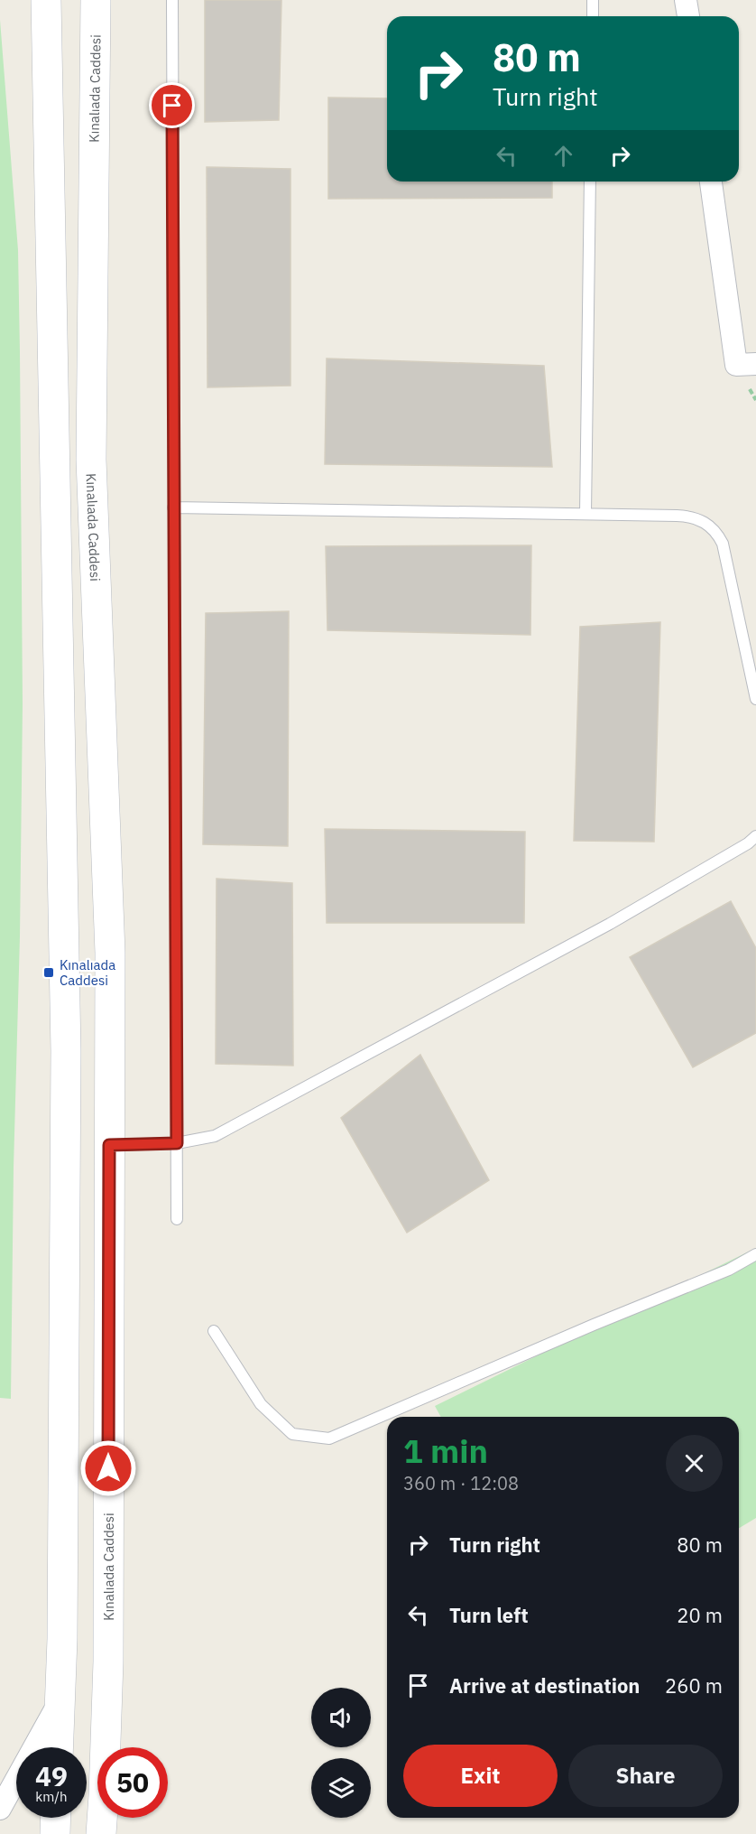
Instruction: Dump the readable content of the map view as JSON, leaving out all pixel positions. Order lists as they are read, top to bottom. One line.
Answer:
{"streets":{"main road":["Kınalıada Caddesi"]},"places":{"transit":["Kınalıada Caddesi"]},"page":{"turn":["80 m","Turn right"],"heading":["1 min","360 m · 12:08"],"list":[{"name":"Turn right","value":"80 m"},{"name":"Turn left","value":"20 m"},{"name":"Arrive at destination","value":"260 m"}],"buttons":["Exit","Share"],"speed":"49 km/h","limit":"50"}}
